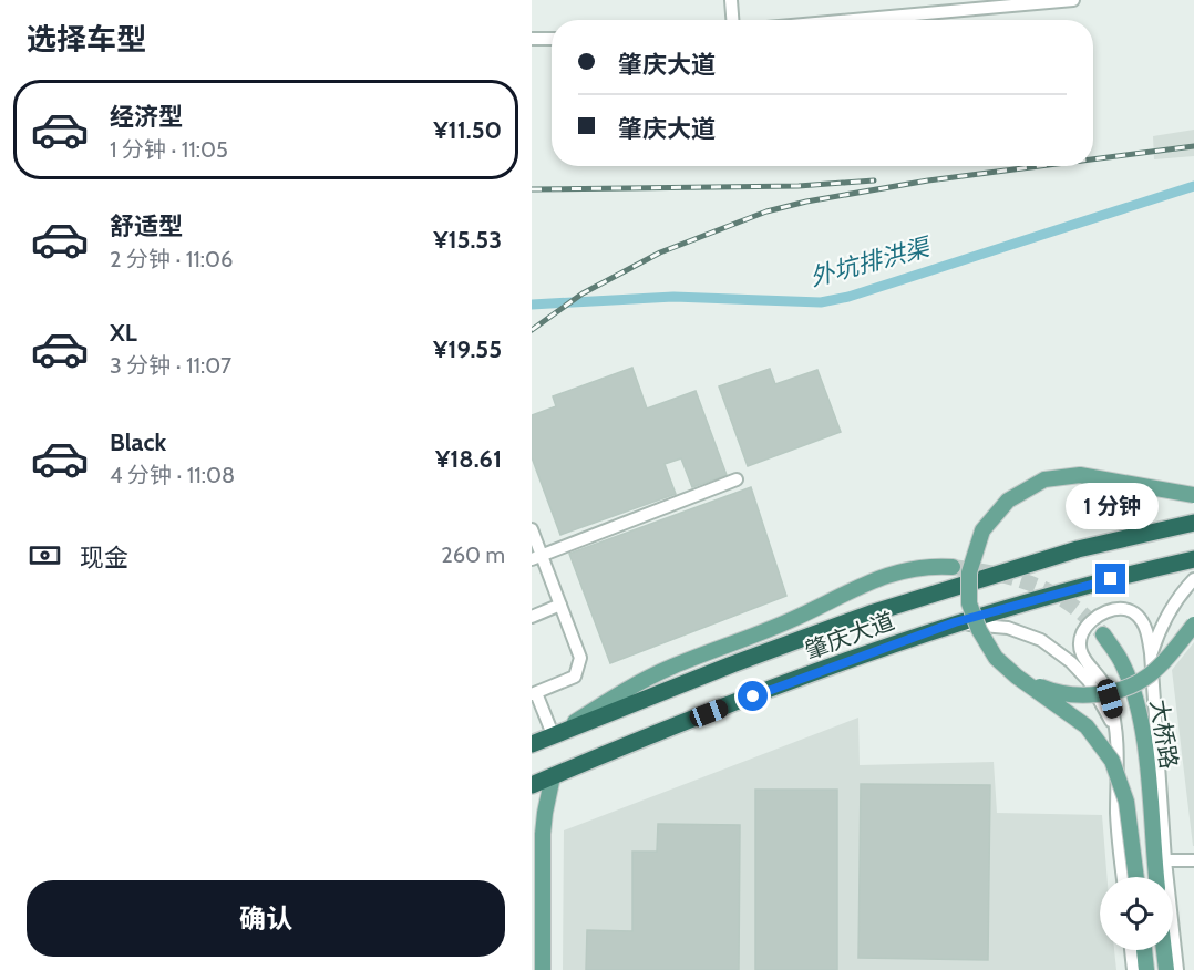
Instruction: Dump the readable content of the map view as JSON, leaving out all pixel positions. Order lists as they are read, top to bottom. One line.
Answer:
{"streets":{"highway":["肇庆大道"],"main road":["大桥路"]},"water":["外坑排洪渠"],"page":{"heading":"选择车型","banner":["肇庆大道","肇庆大道"],"list":[{"name":"经济型","note":"1 分钟 · 11:05","value":"¥11.50"},{"name":"舒适型","note":"2 分钟 · 11:06","value":"¥15.53"},{"name":"XL","note":"3 分钟 · 11:07","value":"¥19.55"},{"name":"Black","note":"4 分钟 · 11:08","value":"¥18.61"}],"bubble":"1 分钟","pay":["现金","260 m"],"buttons":"确认"}}
